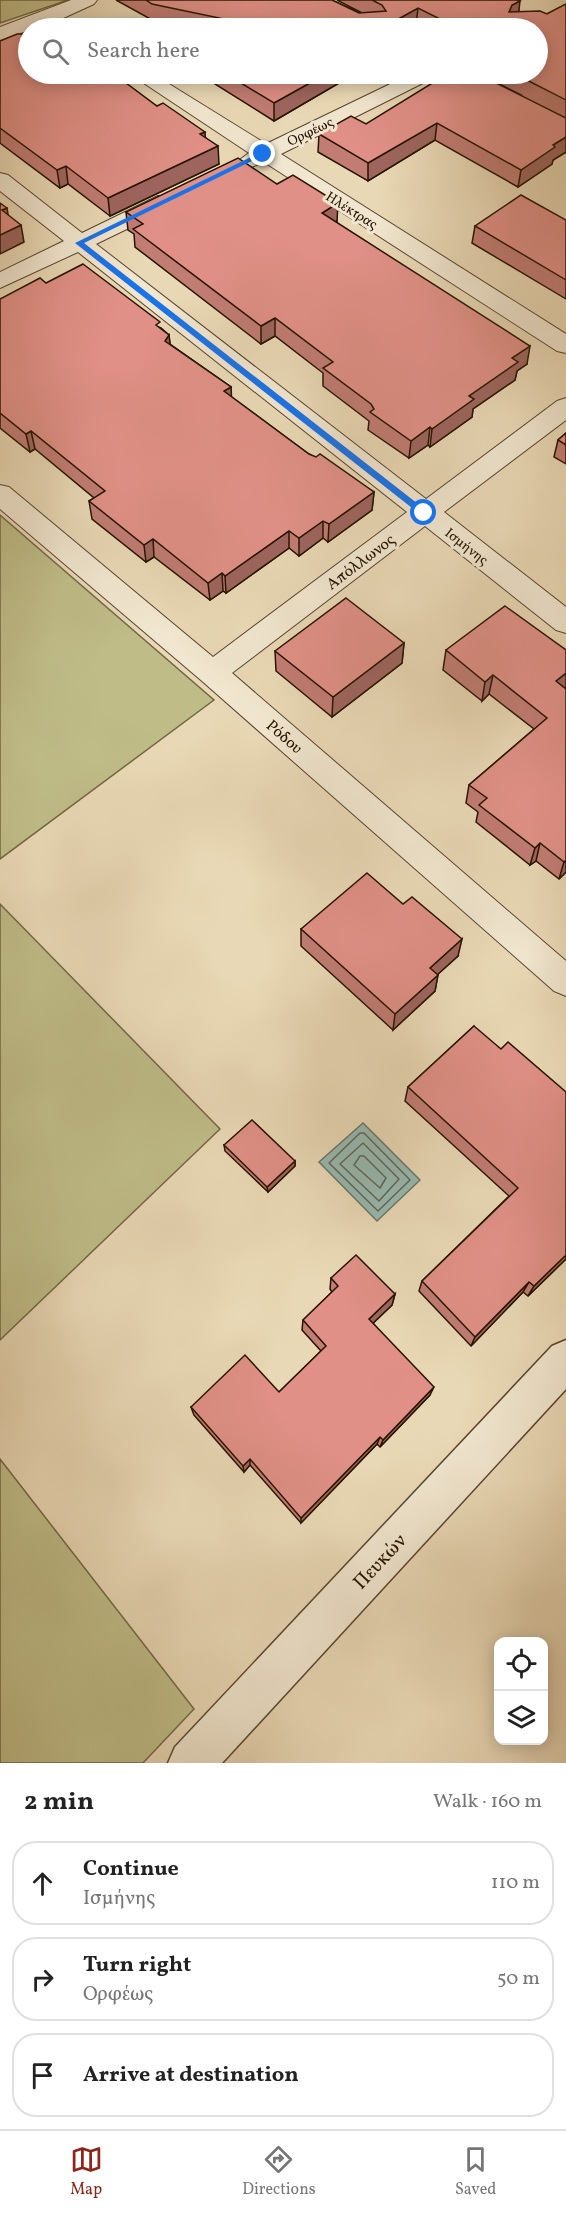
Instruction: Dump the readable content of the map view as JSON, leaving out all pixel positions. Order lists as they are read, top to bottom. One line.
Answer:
{"streets":{"street":["Ορφέως","Ηλέκτρας","Ισμήνης","Απόλλωνος","Ρόδου","Πευκών"]},"crossings":[["Ορφέως","Ηλέκτρας"],["Ισμήνης","Απόλλωνος"],["Απόλλωνος","Ρόδου"]],"page":{"search":"Search here","heading":["2 min","Walk · 160 m"],"list":[["Continue","Ισμήνης","110 m"],["Turn right","Ορφέως","50 m"],"Arrive at destination"],"nav":["Map","Directions","Saved"]}}
